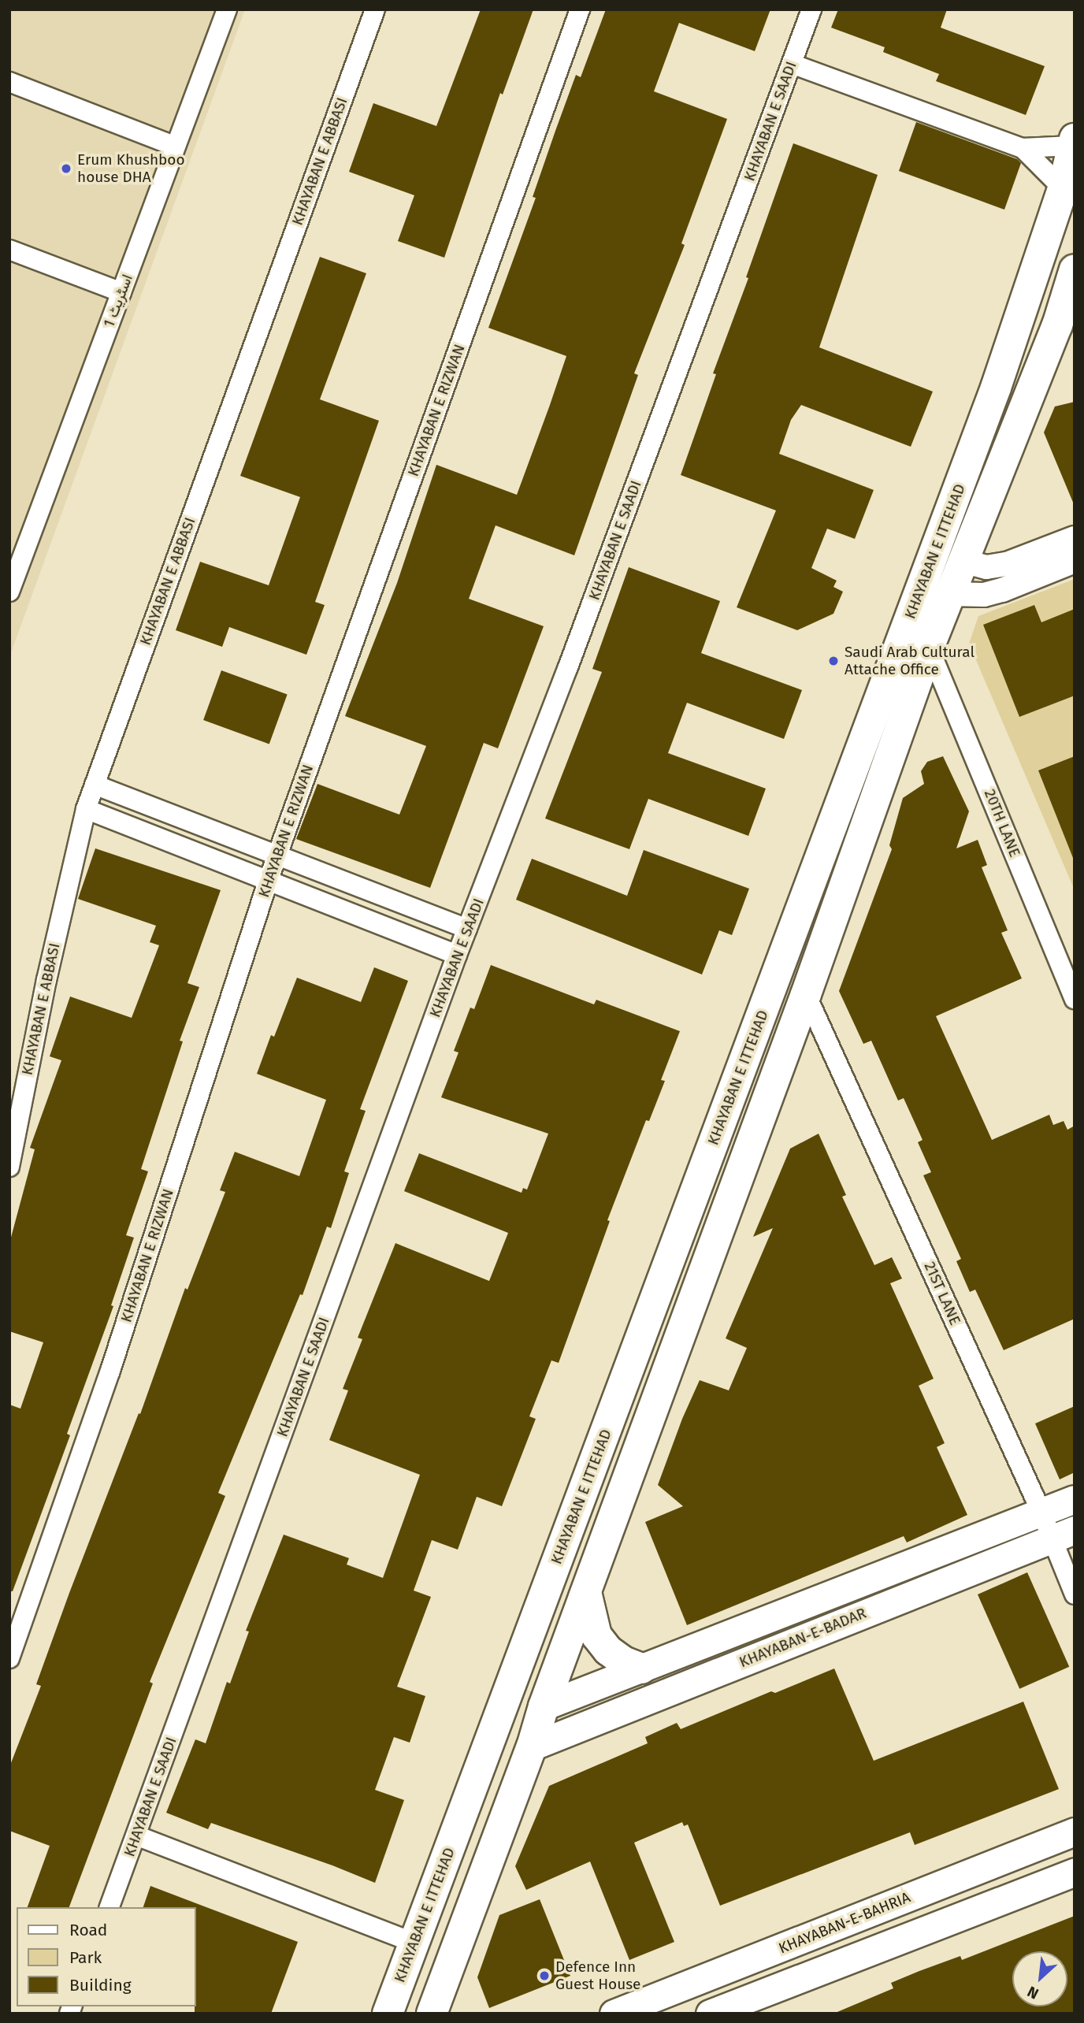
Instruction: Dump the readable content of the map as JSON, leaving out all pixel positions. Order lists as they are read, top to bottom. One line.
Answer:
{"streets":{"main road":["KHAYABAN E ITTEHAD","KHAYABAN-E-BADAR","KHAYABAN-E-BAHRIA"],"street":["KHAYABAN E SAADI","KHAYABAN E ABBASI","اسٹریٹ 1","KHAYABAN E RIZWAN","20TH LANE","21ST LANE"]},"crossings":[["KHAYABAN E ITTEHAD","20TH LANE"],["KHAYABAN E ITTEHAD","21ST LANE"],["KHAYABAN E ITTEHAD","KHAYABAN-E-BADAR"],["21ST LANE","KHAYABAN-E-BADAR"]],"places":["Erum Khushboo house DHA","Saudi Arab Cultural Attache Office","Defence Inn Guest House"],"legend":["Road","Park","Building"],"north":"bottom left"}
